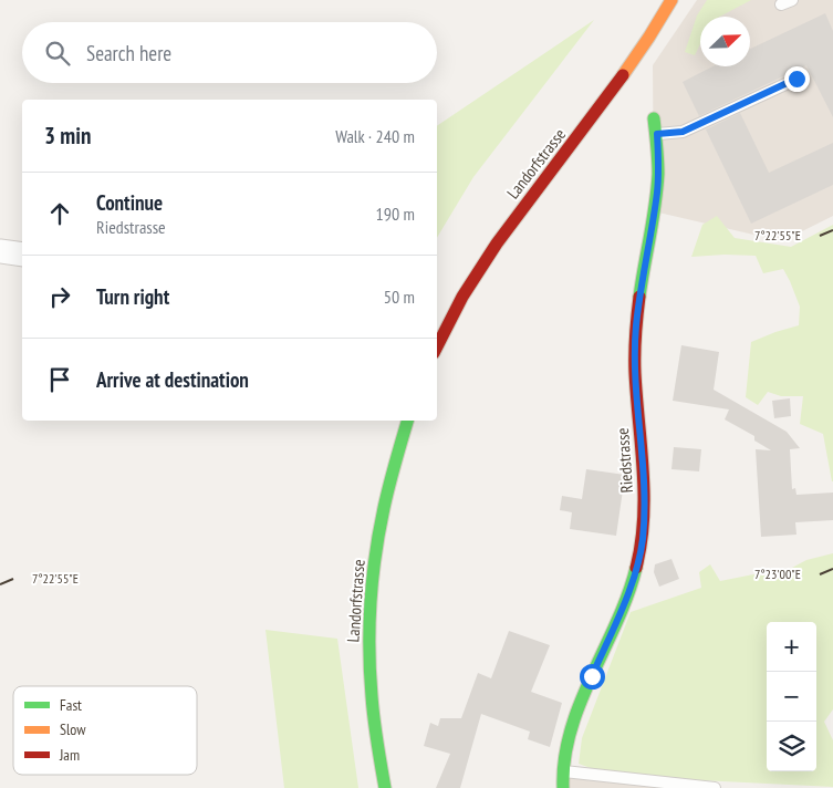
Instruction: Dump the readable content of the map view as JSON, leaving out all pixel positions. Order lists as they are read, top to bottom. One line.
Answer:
{"streets":{"street":["Landorfstrasse","Riedstrasse"]},"legend":["Fast","Slow","Jam"],"north":"top right","page":{"search":"Search here","heading":["3 min","Walk · 240 m"],"list":[["Continue","Riedstrasse","190 m"],["Turn right","50 m"],"Arrive at destination"],"map_buttons":["+","−"]},"coordinates":["7°22'55\"E","7°23'00\"E"]}
